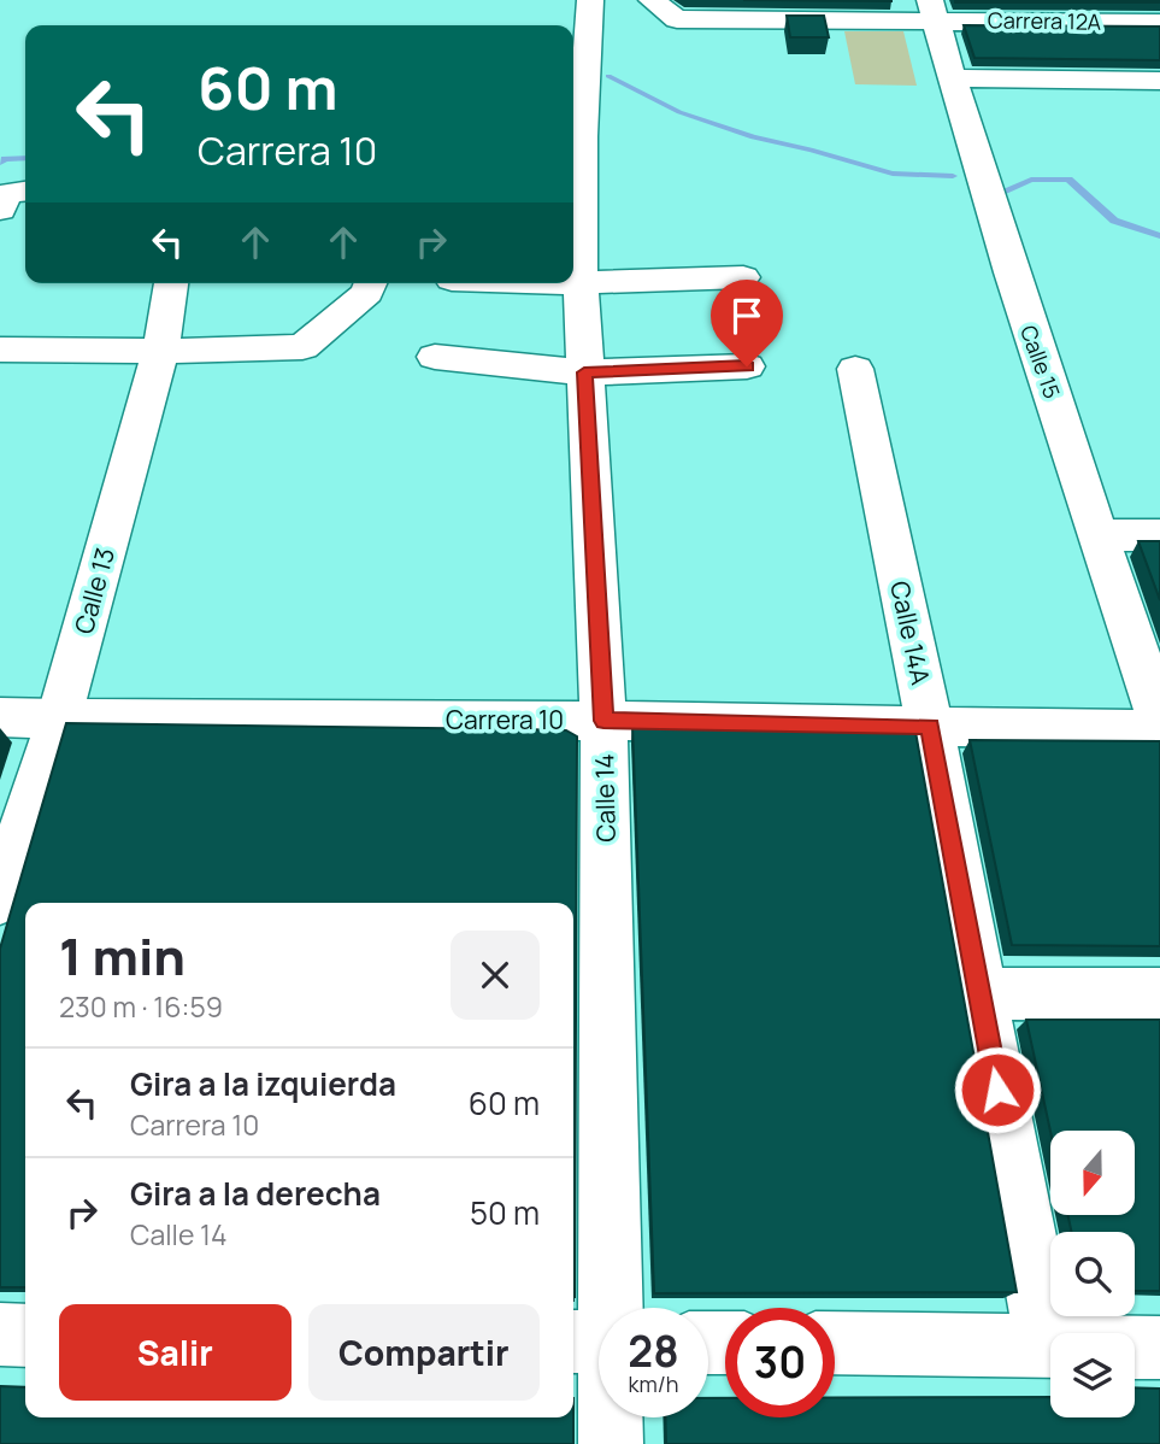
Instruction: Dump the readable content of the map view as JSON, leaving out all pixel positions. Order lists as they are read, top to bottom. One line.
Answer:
{"streets":{"street":["Carrera 12A","Calle 15","Calle 13","Calle 14A","Carrera 10","Calle 14"]},"crossings":[["Carrera 12A","Calle 15"],["Calle 13","Carrera 10"],["Calle 14A","Carrera 10"],["Carrera 10","Calle 14"]],"north":"bottom","page":{"turn":["60 m","Carrera 10"],"heading":["1 min","230 m · 16:59"],"list":[{"name":"Gira a la izquierda","note":"Carrera 10","value":"60 m"},{"name":"Gira a la derecha","note":"Calle 14","value":"50 m"}],"buttons":["Salir","Compartir"],"speed":"28 km/h","limit":"30"}}
